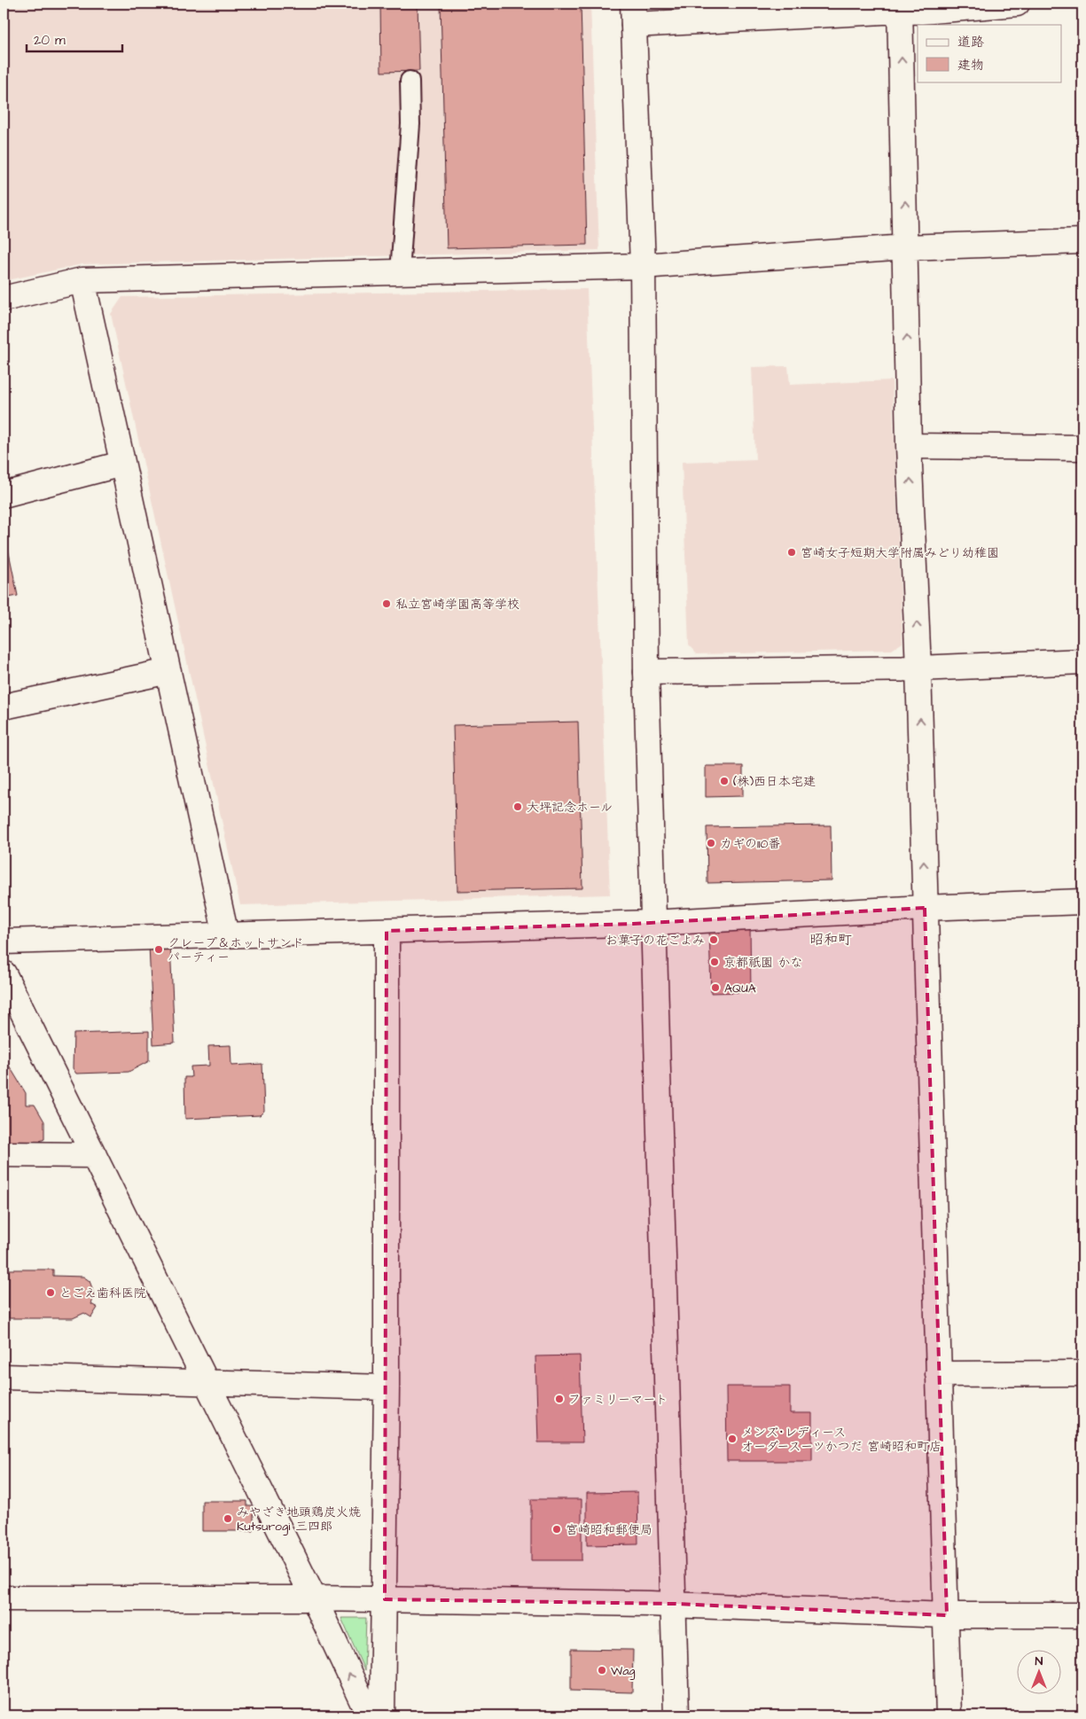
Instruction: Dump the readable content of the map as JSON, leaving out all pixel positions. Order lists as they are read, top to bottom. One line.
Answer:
{"districts":["昭和町"],"places":["宮崎女子短期大学附属みどり幼稚園","私立宮崎学園高等学校","(株)西日本宅建","大坪記念ホール","カギの110番","お菓子の花ごよみ","クレープ＆ホットサンド パーティー","京都祇園 かな","AQUA","とごえ歯科医院","ファミリーマート","メンズ･レディース オーダースーツかつだ 宮崎昭和町店","みやざき地頭鶏炭火焼 Kutsurogi 三四郎","宮崎昭和郵便局","Wag"],"legend":["道路","建物"],"scale_bar":"20 m","north":"top"}
